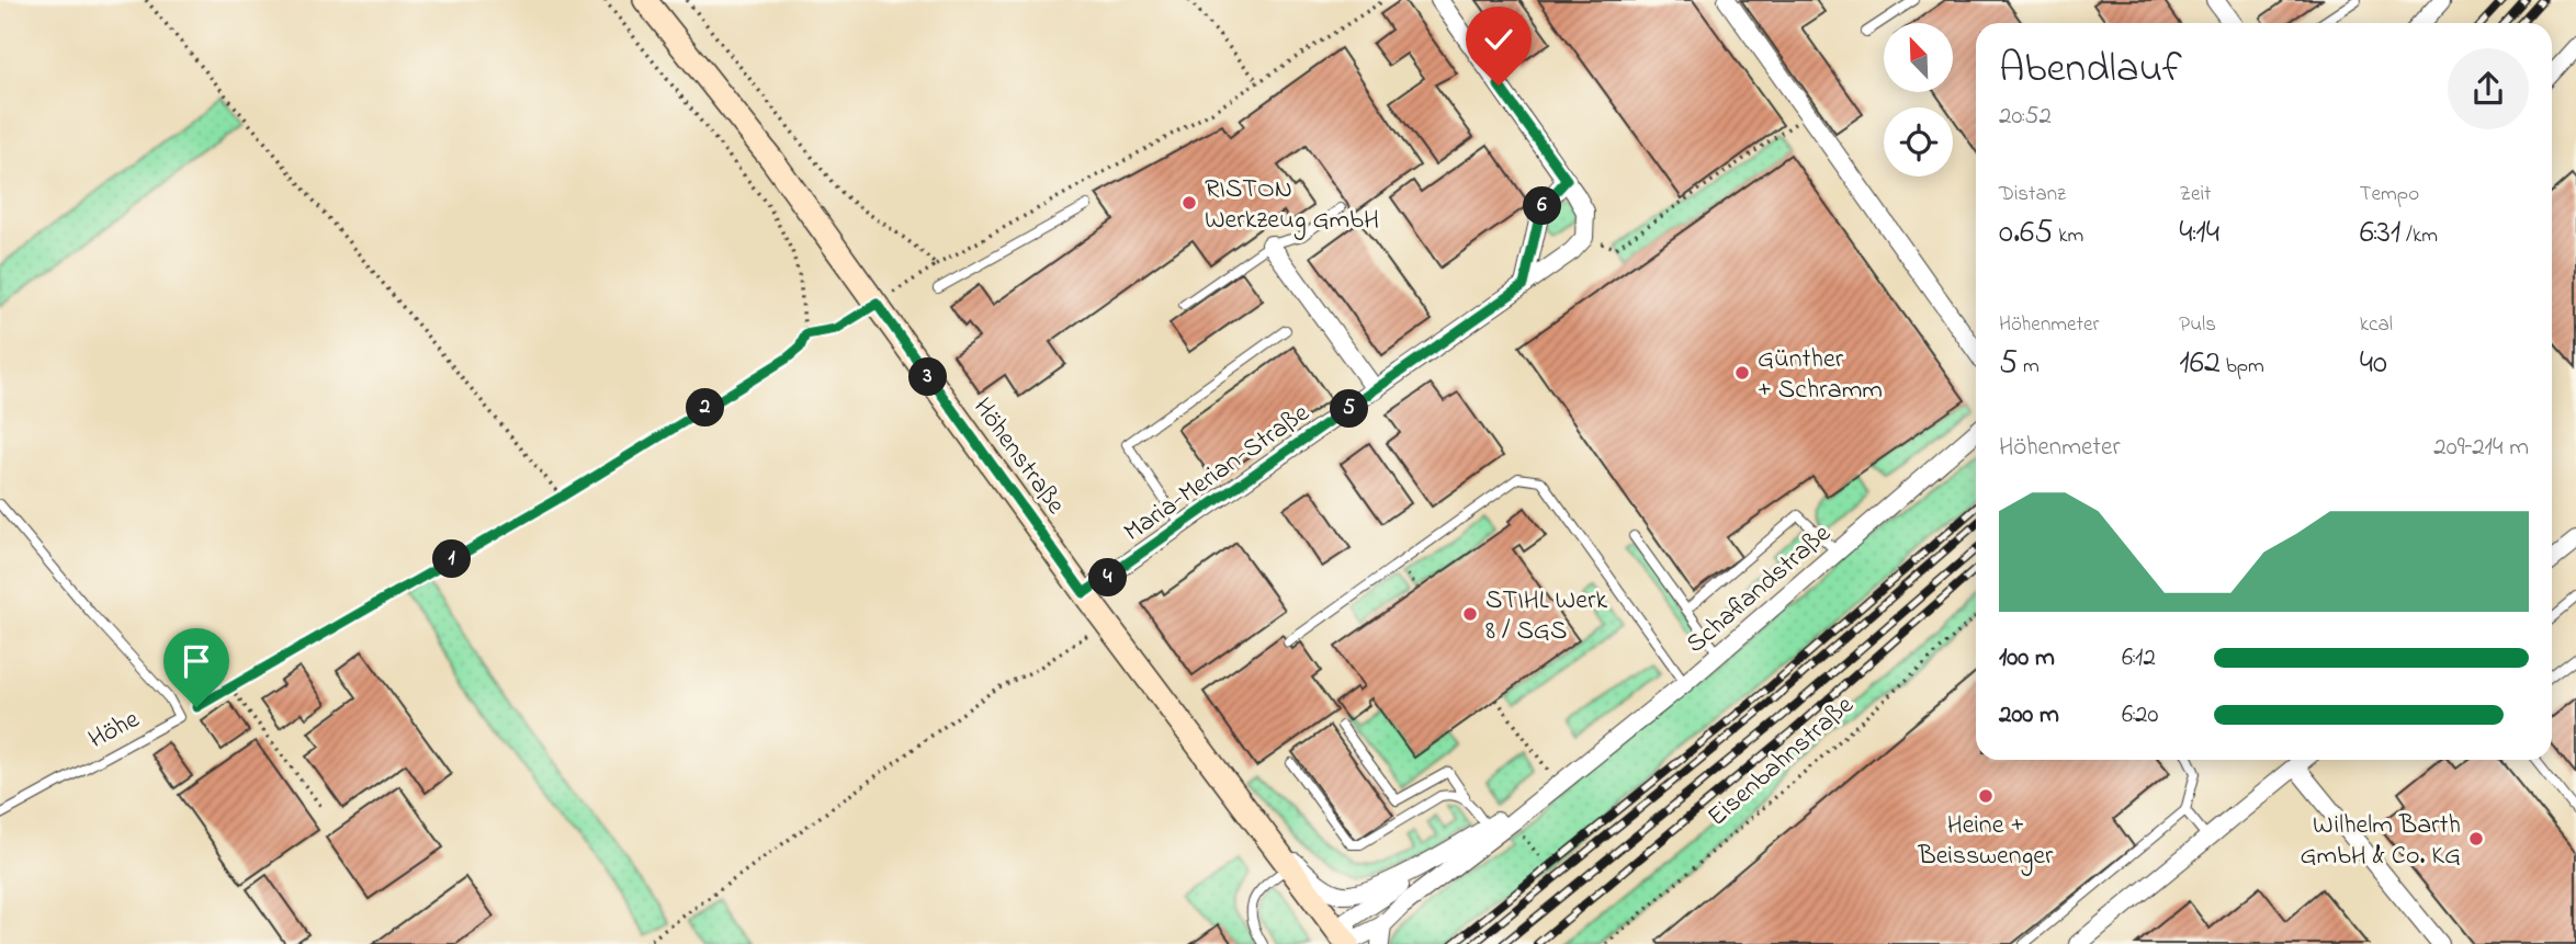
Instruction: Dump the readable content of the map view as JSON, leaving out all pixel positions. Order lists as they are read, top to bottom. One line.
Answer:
{"streets":{"main road":["Höhenstraße"],"street":["Maria-Merian-Straße","Schaflandstraße"],"lane":["Höhe"],"path":["Eisenbahnstraße"]},"crossings":[["Höhenstraße","Maria-Merian-Straße"],["Höhenstraße","Schaflandstraße"]],"places":["RISTON Werkzeug GmbH","Günther + Schramm","STIHL Werk 8 / SGS","Heine + Beisswenger","Wilhelm Barth GmbH & Co. KG"],"north":"top left","page":{"heading":["Abendlauf","20:52"],"stats":[["Distanz","0.65 km"],["Zeit","4:14"],["Tempo","6:31 /km"],["Höhenmeter","5 m"],["Puls","162 bpm"],["kcal","40"]],"pins":["6","3","2","5","1","4"],"chart":["Höhenmeter","209–214 m"],"list":[{"name":"100 m","note":"6:12"},{"name":"200 m","note":"6:20"}]}}
